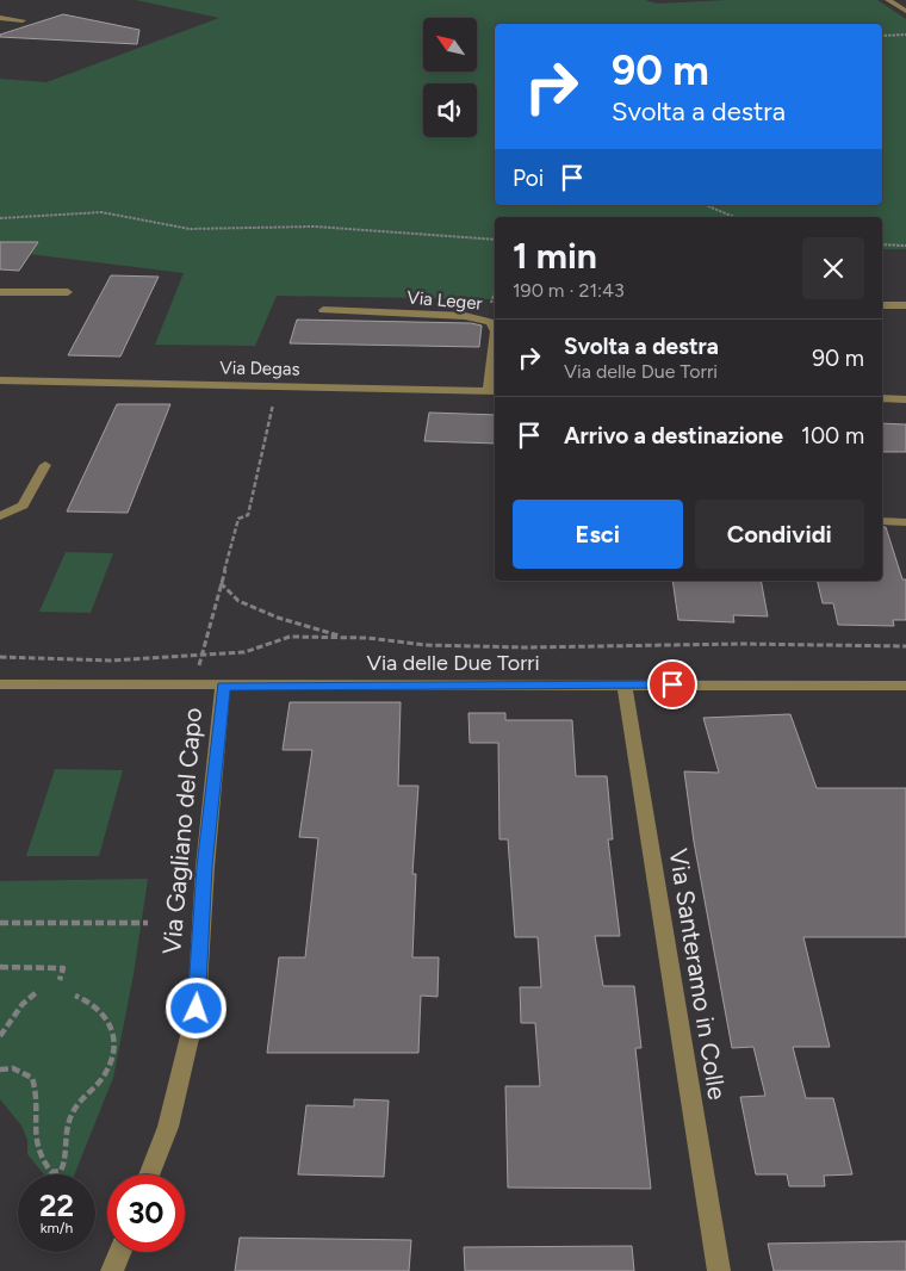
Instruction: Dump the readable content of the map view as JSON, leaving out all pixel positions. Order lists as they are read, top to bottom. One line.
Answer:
{"streets":{"street":["Via Leger","Via Degas","Via delle Due Torri","Via Gagliano del Capo","Via Santeramo in Colle"]},"crossings":[["Via Leger","Via Degas"],["Via delle Due Torri","Via Gagliano del Capo"],["Via delle Due Torri","Via Santeramo in Colle"]],"north":"top left","page":{"turn":["90 m","Svolta a destra"],"then":"Poi","heading":["1 min","190 m · 21:43"],"list":[{"name":"Svolta a destra","note":"Via delle Due Torri","value":"90 m"},{"name":"Arrivo a destinazione","value":"100 m"}],"buttons":["Esci","Condividi"],"speed":"22 km/h","limit":"30"}}
